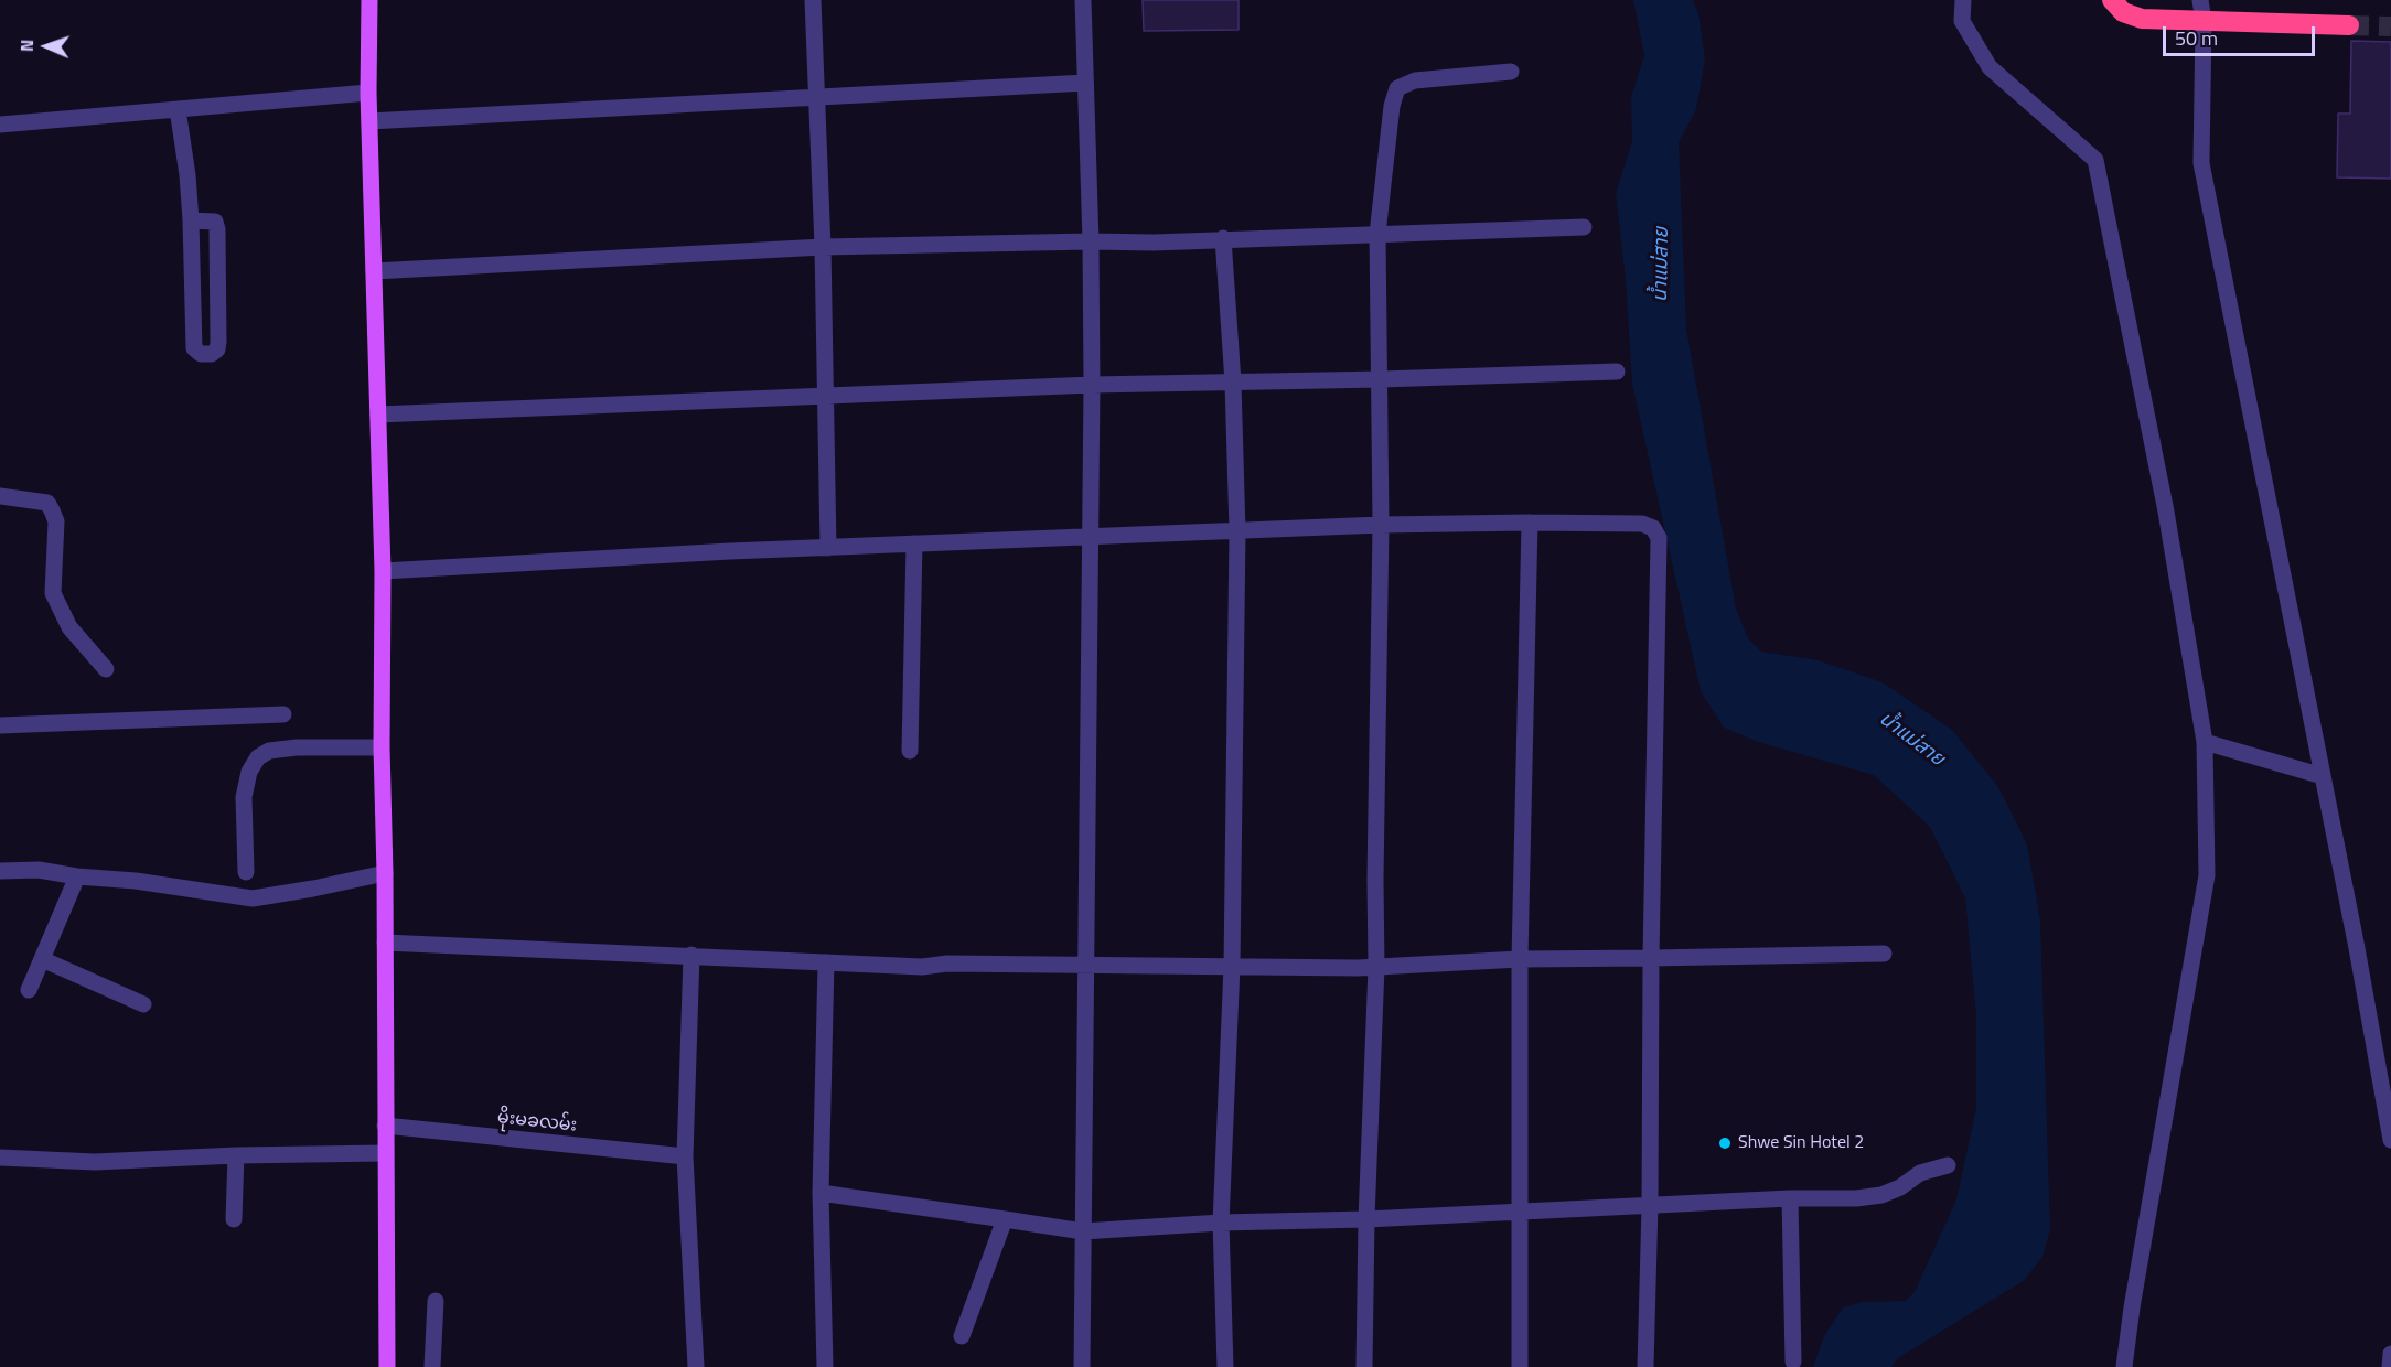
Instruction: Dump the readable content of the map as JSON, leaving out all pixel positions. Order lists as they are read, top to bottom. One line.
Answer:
{"streets":{"street":["မိုးမခလမ်း"]},"water":["น้ำแม่สาย"],"places":["Shwe Sin Hotel 2"],"scale_bar":"50 m","north":"left"}
